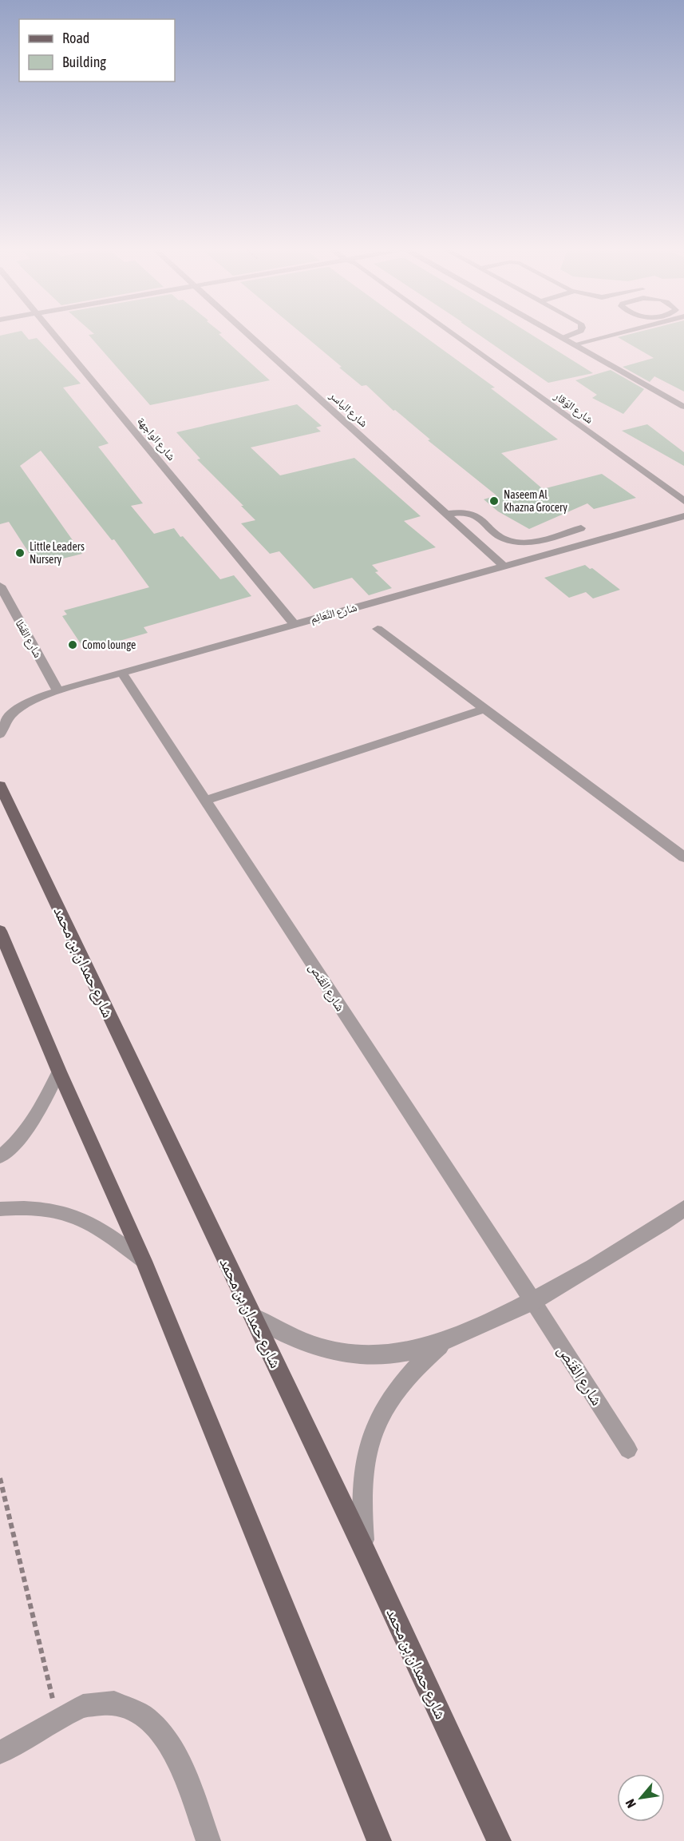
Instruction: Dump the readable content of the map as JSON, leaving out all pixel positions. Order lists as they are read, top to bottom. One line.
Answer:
{"streets":{"main road":["شارع حمدان بن محمد"],"street":["شارع الوَقار","شارع الياسر","شارع الواجهة","شارع النَّعَائِم","شارع القَطَا","شارع القَنَص"]},"crossings":[["شارع الياسر","شارع النَّعَائِم"],["شارع الواجهة","شارع النَّعَائِم"],["شارع النَّعَائِم","شارع القَطَا"],["شارع النَّعَائِم","شارع القَنَص"]],"places":["Naseem Al Khazna Grocery","Little Leaders Nursery","Como lounge"],"legend":["Road","Building"],"north":"bottom left"}
